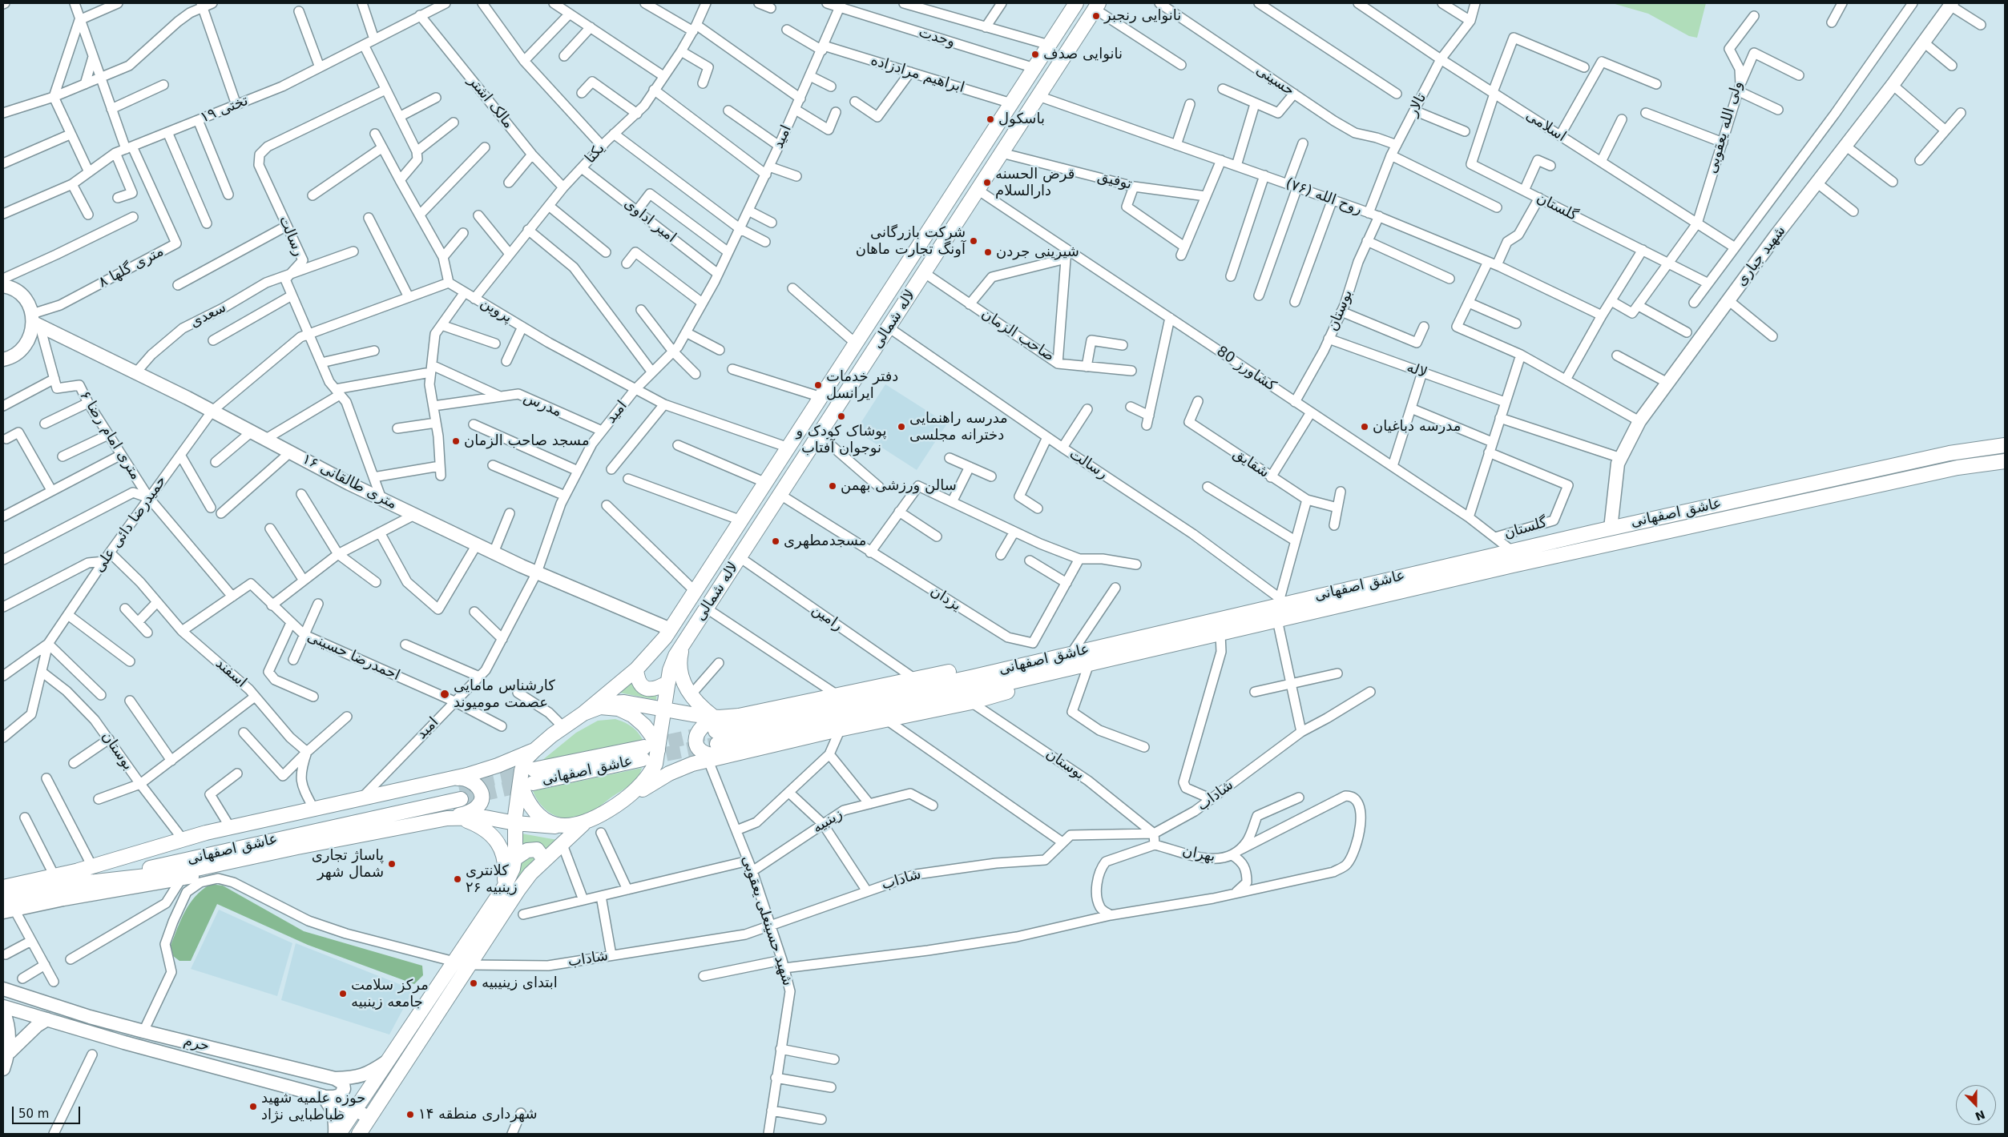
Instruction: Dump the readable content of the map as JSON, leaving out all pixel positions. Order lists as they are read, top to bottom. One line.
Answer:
{"streets":{"main road":["لاله شمالی","عاشق اصفهانی"],"street":["وحدت","ابراهیم مرادزاده","حسینی","مالک اشتر","تالار","تختی ۱۹","اسلامی","ولی الله یعقوبی","امید","یکتا","توفیق","روح الله (۷۶)","گلستان","امیر اداوی","رسالت","شهید جباری","۸ متری گلها","پروین","بوستان","سعدی","صاحب الزمان","کشاورز 80","لاله","مدرس","۶ متری امام رضا","شقایق","۱۶ متری طالقانی","حمیدرضا دائی علی","یزدان","رامین","احمدرضا حسینی","اسفند","شاداب","زینبیه","بهران","شهید حسینعلی یعقوبی","حرم"]},"crossings":[["وحدت","امید"],["وحدت","لاله شمالی"],["ابراهیم مرادزاده","امید"],["ابراهیم مرادزاده","لاله شمالی"],["حسینی","تالار"],["مالک اشتر","تختی ۱۹"],["مالک اشتر","یکتا"],["تالار","اسلامی"],["تالار","روح الله (۷۶)"],["تختی ۱۹","۸ متری گلها"],["اسلامی","ولی الله یعقوبی"],["اسلامی","گلستان"],["اسلامی","شهید جباری"],["ولی الله یعقوبی","گلستان"],["امید","امیر اداوی"],["امید","پروین"],["امید","مدرس"],["امید","۱۶ متری طالقانی"],["امید","احمدرضا حسینی"],["یکتا","امیر اداوی"],["یکتا","پروین"],["توفیق","لاله شمالی"],["روح الله (۷۶)","بوستان"],["روح الله (۷۶)","لاله شمالی"],["گلستان","شهید جباری"],["گلستان","کشاورز 80"],["رسالت","سعدی"],["رسالت","لاله شمالی"],["رسالت","۱۶ متری طالقانی"],["رسالت","عاشق اصفهانی"],["رسالت","حمیدرضا دائی علی"],["شهید جباری","عاشق اصفهانی"],["۸ متری گلها","۱۶ متری طالقانی"],["پروین","لاله شمالی"],["بوستان","کشاورز 80"],["بوستان","لاله"],["بوستان","حمیدرضا دائی علی"],["بوستان","شاداب"],["سعدی","۱۶ متری طالقانی"],["لاله شمالی","صاحب الزمان"],["لاله شمالی","کشاورز 80"],["لاله شمالی","۱۶ متری طالقانی"],["لاله شمالی","عاشق اصفهانی"],["لاله شمالی","یزدان"],["لاله شمالی","رامین"],["صاحب الزمان","کشاورز 80"],["کشاورز 80","عاشق اصفهانی"],["۶ متری امام رضا","حمیدرضا دائی علی"],["۶ متری امام رضا","احمدرضا حسینی"],["۱۶ متری طالقانی","حمیدرضا دائی علی"],["حمیدرضا دائی علی","اسفند"],["احمدرضا حسینی","اسفند"],["شاداب","شهید حسینعلی یعقوبی"],["زینبیه","شهید حسینعلی یعقوبی"]],"places":["نانوایی رنجبر","نانوایی صدف","باسکول","قرض الحسنه دارالسلام","شرکت بازرگانی آونگ تجارت ماهان","شیرینی جردن","دفتر خدمات ایرانسل","پوشاک کودک و نوجوان آفتاب","مدرسه راهنمایی دخترانه مجلسی","مدرسه دباغیان","مسجد صاحب الزمان","سالن ورزشی بهمن","مسجدمطهری","کارشناس مامایی عصمت مومیوند","پاساژ تجاری شمال شهر","کلانتری ۲۶ زینبیه","ابتدای زینیبیه","مرکز سلامت جامعه زینبیه","حوزه علمیه شهید طباطبایی نژاد","شهرداری منطقه ۱۴"],"scale_bar":"50 m","north":"bottom"}
